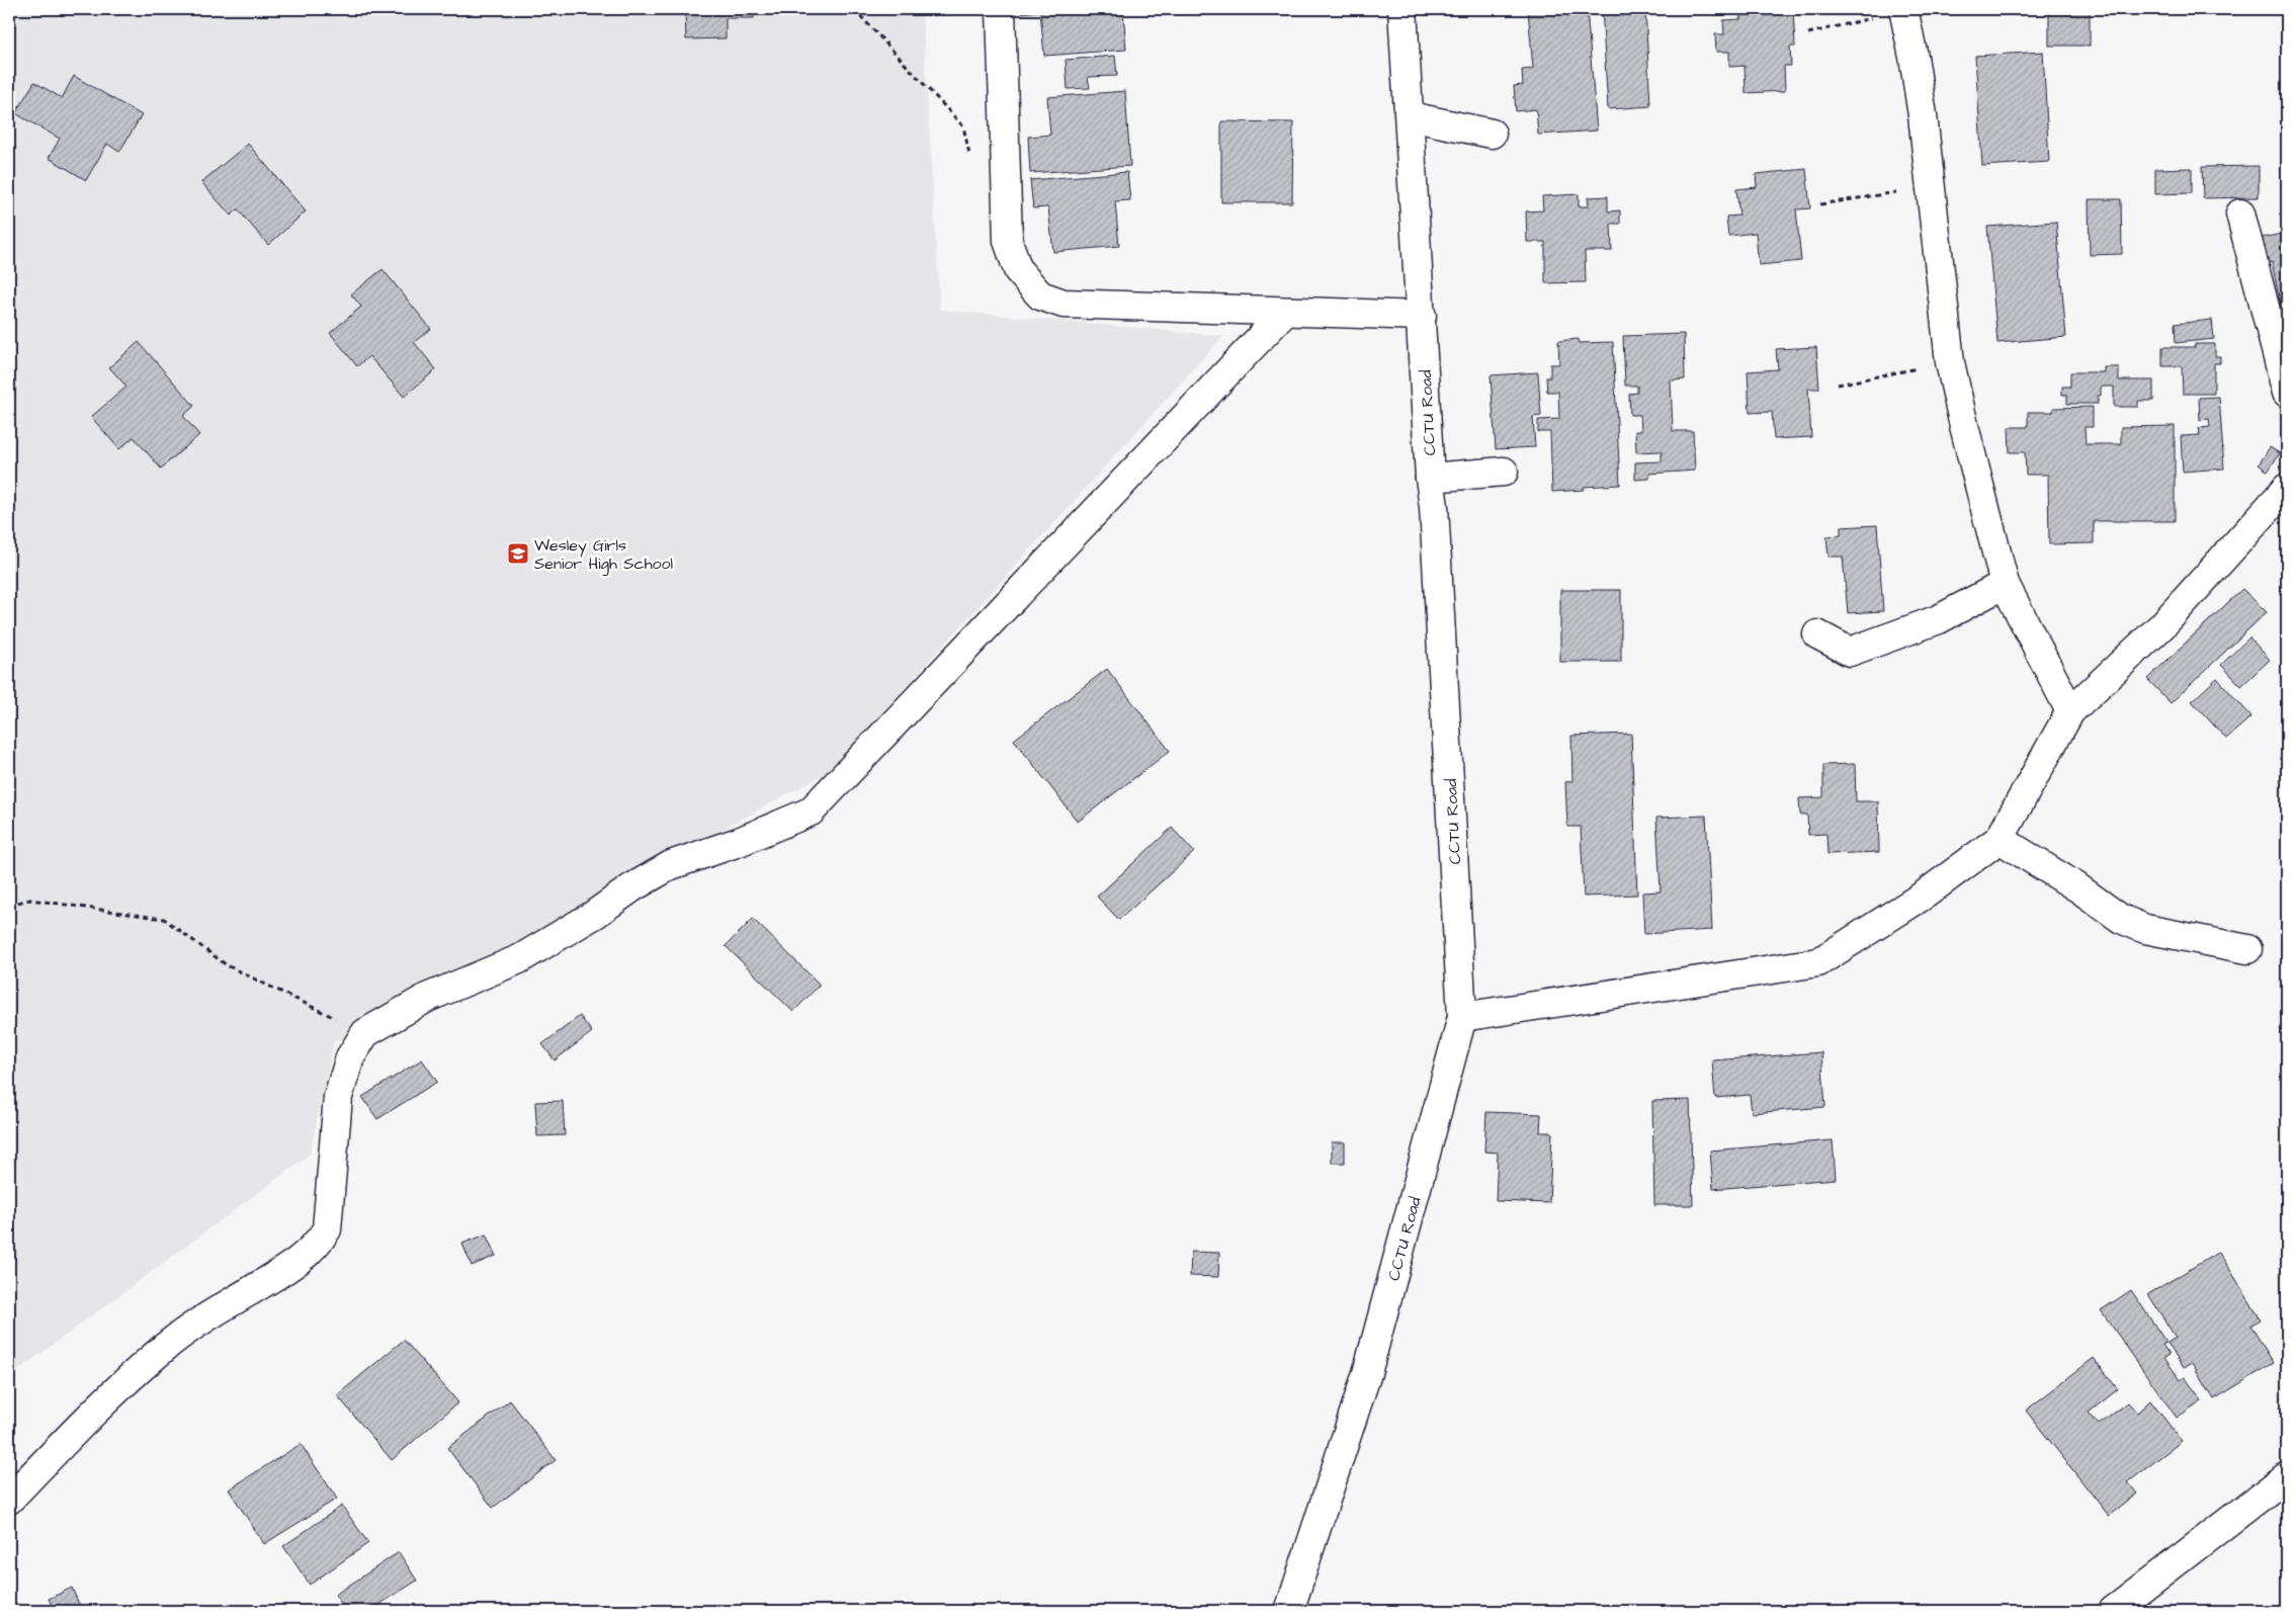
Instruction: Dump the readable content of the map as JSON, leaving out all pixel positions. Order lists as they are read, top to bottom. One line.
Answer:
{"streets":{"street":["CCTU Road"]},"places":{"school or university":["Wesley Girls Senior High School"]}}
